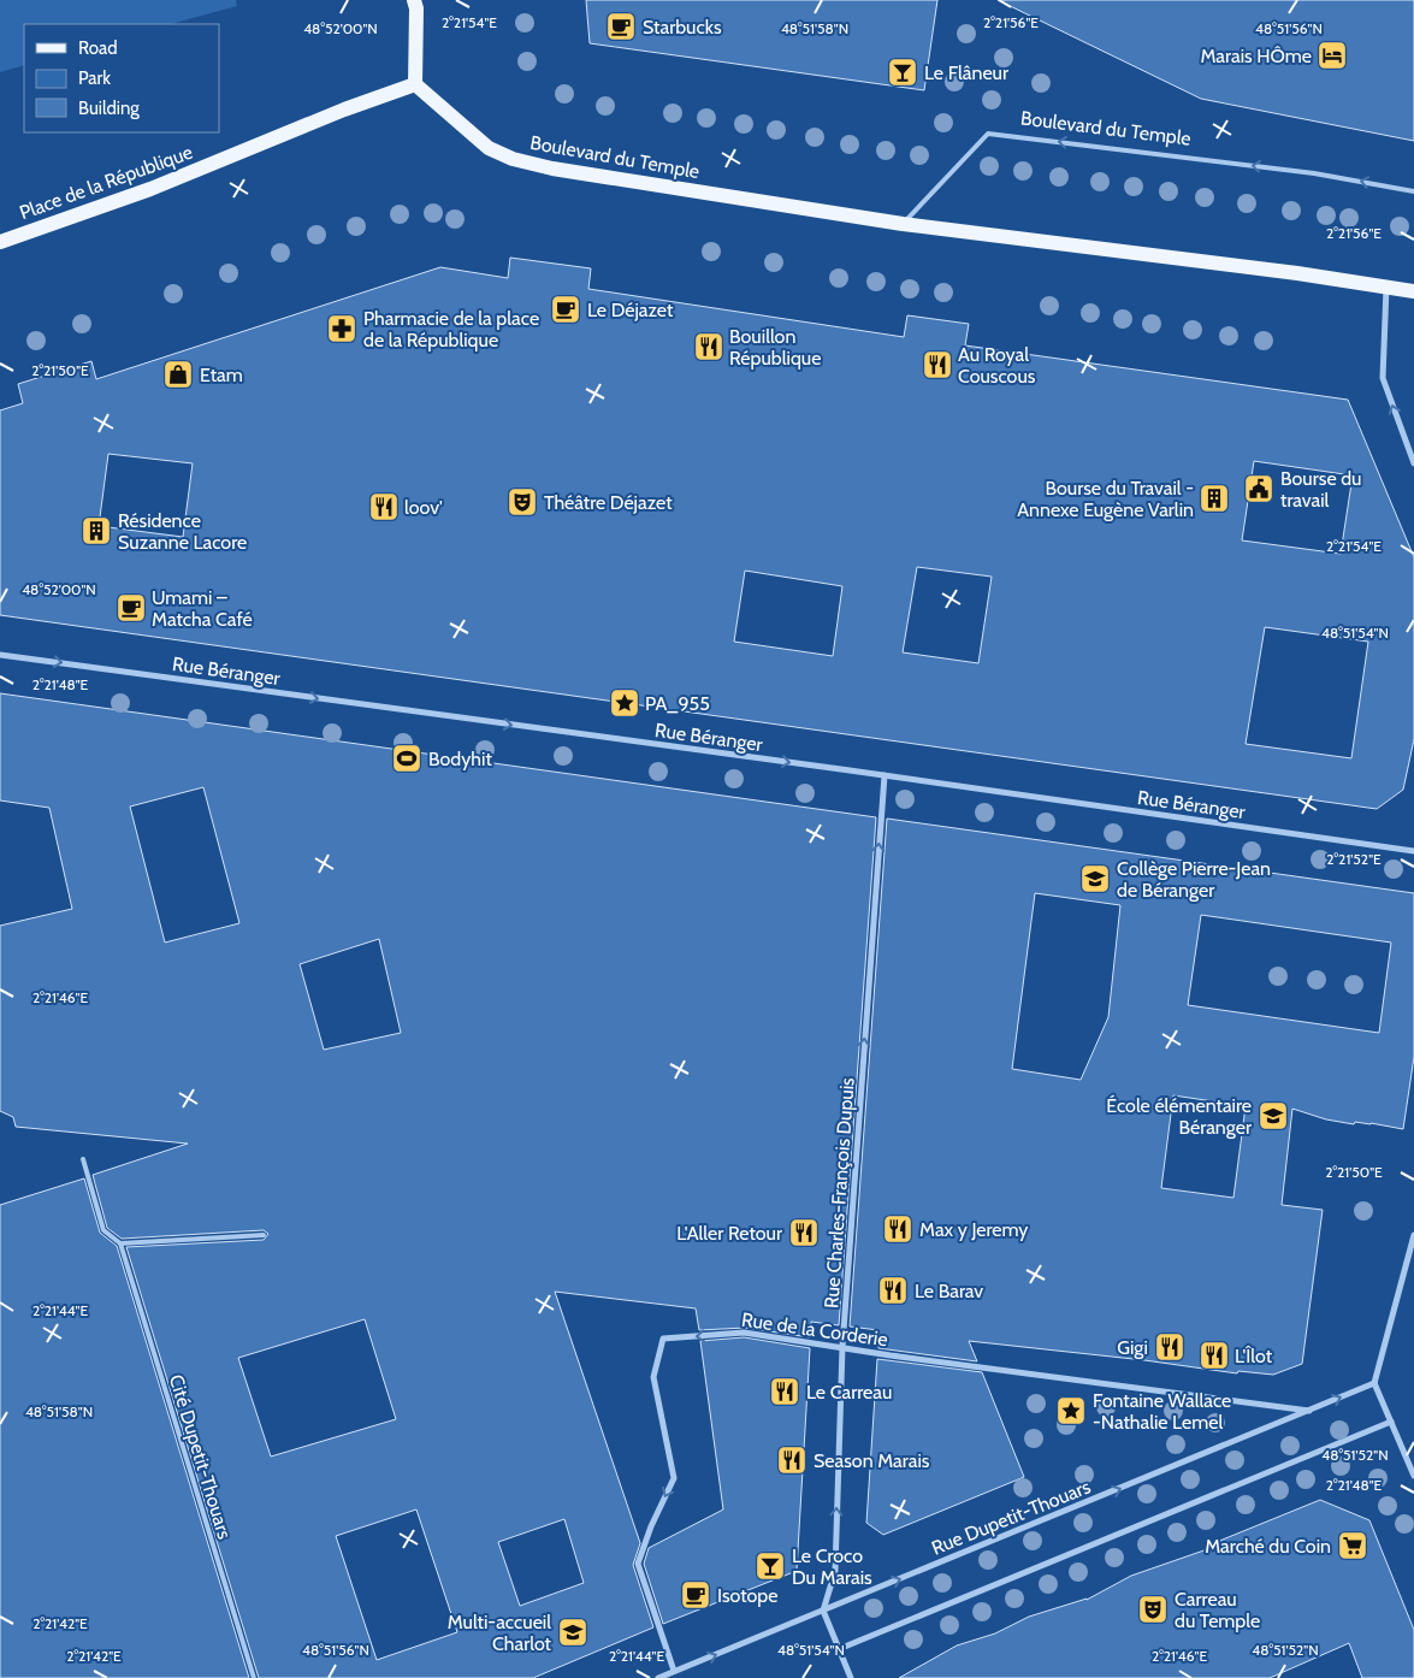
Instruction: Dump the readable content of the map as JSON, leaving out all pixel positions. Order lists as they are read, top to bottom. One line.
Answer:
{"streets":{"main road":["Boulevard du Temple","Place de la République"],"street":["Rue Béranger","Rue Charles-François Dupuis","Rue de la Corderie","Rue Dupetit-Thouars"],"lane":["Cité Dupetit-Thouars"]},"crossings":[["Boulevard du Temple","Place de la République"],["Rue Béranger","Rue Charles-François Dupuis"],["Rue Charles-François Dupuis","Rue de la Corderie"],["Rue Charles-François Dupuis","Rue Dupetit-Thouars"],["Rue de la Corderie","Rue Dupetit-Thouars"]],"one_way":["Rue Béranger","Rue Charles-François Dupuis"],"places":{"cafe":["Starbucks","Le Déjazet","Umami – Matcha Café","Isotope"],"hotel":["Marais HÔme"],"bar":["Le Flâneur","Le Croco Du Marais"],"pharmacy":["Pharmacie de la place de la République"],"restaurant":["Bouillon République","Au Royal Couscous","loov'","Max y Jeremy","L'Aller Retour","Le Barav","Gigi","L'Îlot","Le Carreau","Season Marais"],"shop":["Etam"],"public building":["Bourse du travail"],"building":["Bourse du Travail - Annexe Eugène Varlin","Résidence Suzanne Lacore"],"theatre":["Théâtre Déjazet","Carreau du Temple"],"place":["PA_955","Fontaine Wallace -Nathalie Lemel"],"sports":["Bodyhit"],"school or university":["Collège Pierre-Jean de Béranger","École élémentaire Béranger","Multi-accueil Charlot"],"supermarket":["Marché du Coin"]},"legend":["Road","Park","Building"],"coordinates":["2°21'54\"E","2°21'56\"E","48°52'00\"N","48°51'58\"N","48°51'56\"N","2°21'50\"E","48°51'54\"N","2°21'48\"E","2°21'52\"E","2°21'46\"E","2°21'44\"E","48°51'52\"N","2°21'42\"E"]}
